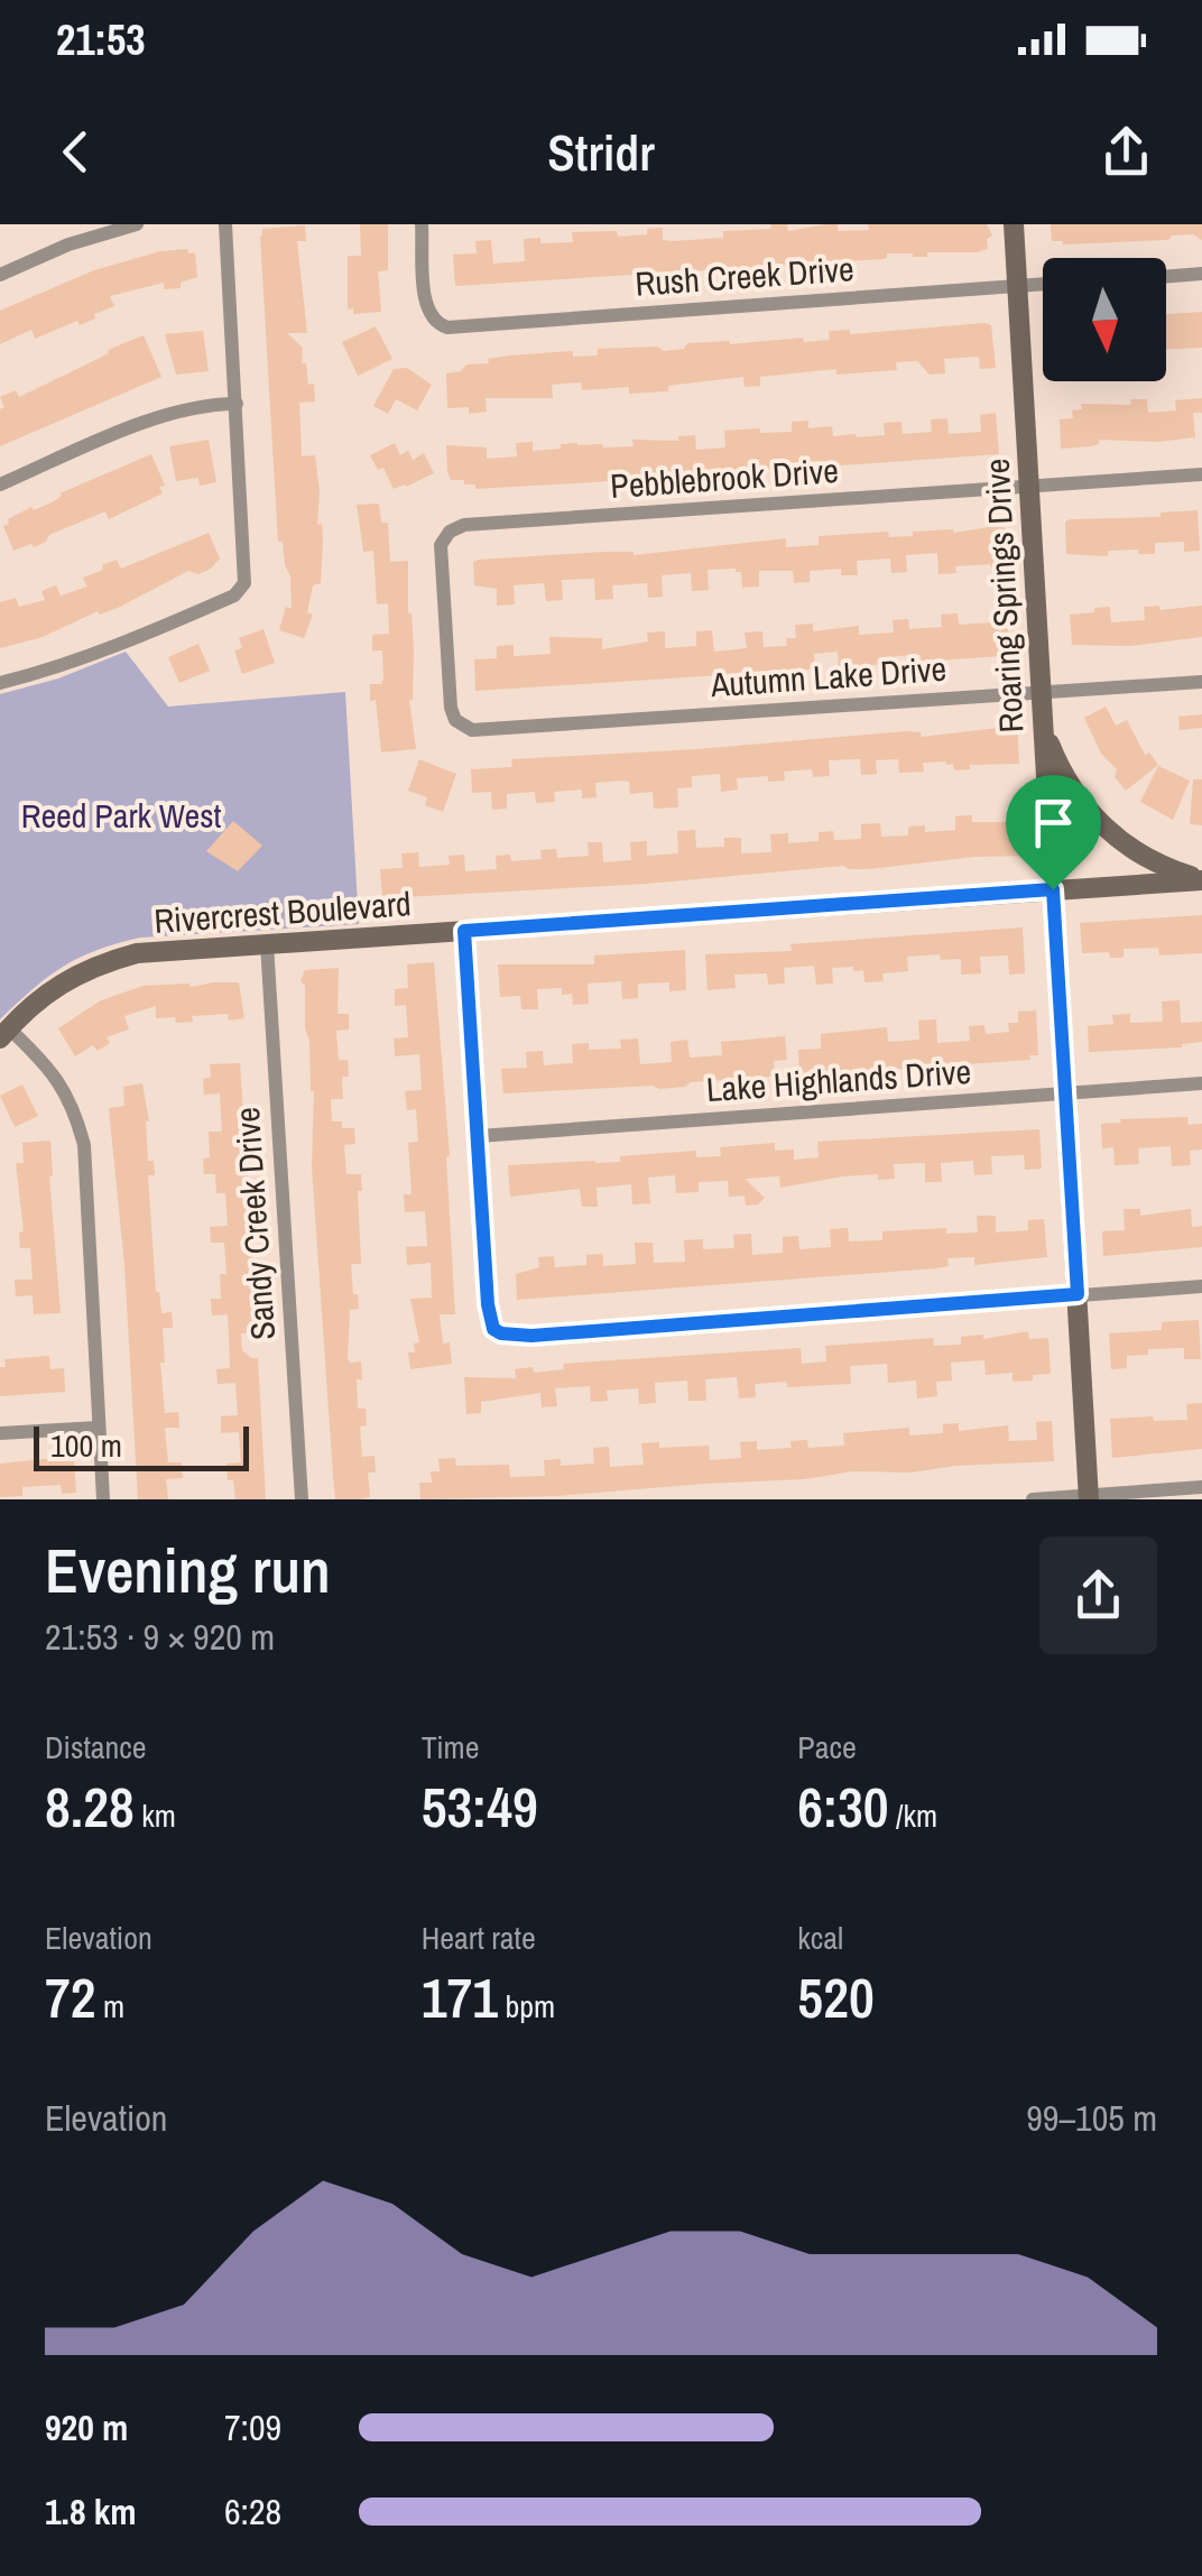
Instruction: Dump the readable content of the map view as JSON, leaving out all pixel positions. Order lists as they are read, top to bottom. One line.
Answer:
{"streets":{"street":["Rush Creek Drive","Pebblebrook Drive","Roaring Springs Drive","Autumn Lake Drive","Rivercrest Boulevard","Lake Highlands Drive","Sandy Creek Drive"]},"crossings":[["Rush Creek Drive","Roaring Springs Drive"],["Pebblebrook Drive","Roaring Springs Drive"],["Pebblebrook Drive","Autumn Lake Drive"],["Roaring Springs Drive","Autumn Lake Drive"],["Roaring Springs Drive","Rivercrest Boulevard"],["Roaring Springs Drive","Lake Highlands Drive"],["Rivercrest Boulevard","Sandy Creek Drive"]],"parks":["Reed Park West"],"scale_bar":"100 m","north":"bottom","page":{"status":"21:53","header":"Stridr","scale":"100 m","heading":["Evening run","21:53 · 9 × 920 m"],"stats":[["Distance","8.28 km"],["Time","53:49"],["Pace","6:30 /km"],["Elevation","72 m"],["Heart rate","171 bpm"],["kcal","520"]],"chart":["Elevation","99–105 m"],"list":[{"name":"920 m","note":"7:09"},{"name":"1.8 km","note":"6:28"}]}}
